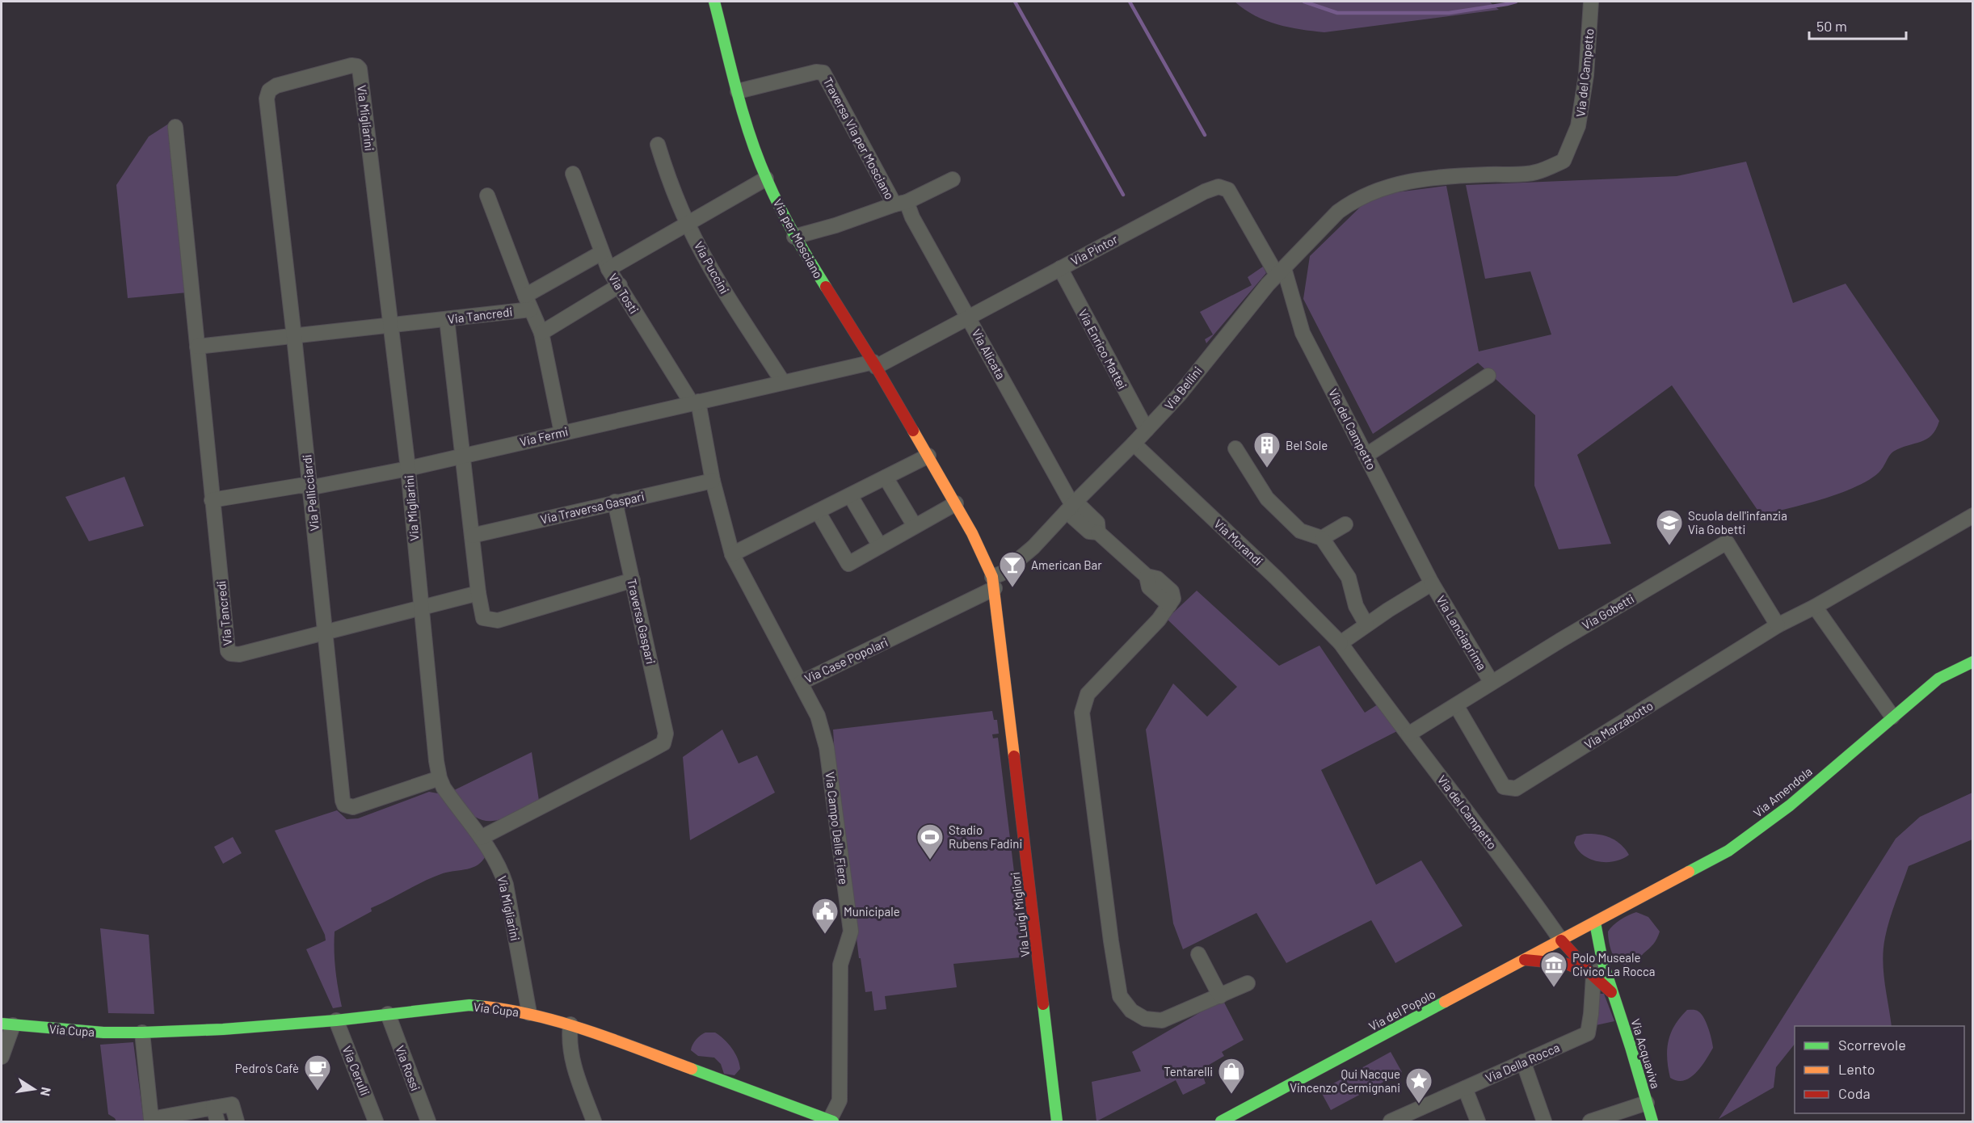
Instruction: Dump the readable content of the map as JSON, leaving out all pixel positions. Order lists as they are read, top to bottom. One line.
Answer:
{"streets":{"main road":["Via per Mosciano","Via Amendola","Via Luigi Migliori","Via Cupa","Via del Popolo","Via Acquaviva"],"street":["Via del Campetto","Via Migliarini","Traversa Via per Mosciano","Via Pintor","Via Puccini","Via Tosti","Via Tancredi","Via Enrico Mattei","Via Alicata","Via Bellini","Via Fermi","Via Pellicciardi","Via Traversa Gaspari","Via Morandi","Via Gobetti","Traversa Gaspari","Via Lanciaprima","Via Case Popolari","Via Marzabotto","Via Campo Delle Fiere","Via Della Rocca","Via Rossi","Via Cerulli"]},"crossings":[["Via del Campetto","Via Pintor"],["Via del Campetto","Via Bellini"],["Via del Campetto","Via Morandi"],["Via del Campetto","Via Gobetti"],["Via del Campetto","Via Lanciaprima"],["Via del Campetto","Via del Popolo"],["Via del Campetto","Via Acquaviva"],["Via Migliarini","Via Tancredi"],["Via Migliarini","Via Fermi"],["Via Migliarini","Via Pellicciardi"],["Via Migliarini","Traversa Gaspari"],["Via Migliarini","Via Cupa"],["Traversa Via per Mosciano","Via per Mosciano"],["Traversa Via per Mosciano","Via Alicata"],["Via per Mosciano","Via Pintor"],["Via per Mosciano","Via Bellini"],["Via per Mosciano","Via Fermi"],["Via per Mosciano","Via Case Popolari"],["Via per Mosciano","Via Luigi Migliori"],["Via Pintor","Via Enrico Mattei"],["Via Pintor","Via Alicata"],["Via Pintor","Via Bellini"],["Via Pintor","Via Fermi"],["Via Puccini","Via Fermi"],["Via Tosti","Via Fermi"],["Via Tancredi","Via Fermi"],["Via Tancredi","Via Pellicciardi"],["Via Enrico Mattei","Via Bellini"],["Via Alicata","Via Bellini"],["Via Bellini","Via Morandi"],["Via Bellini","Via Case Popolari"],["Via Bellini","Via Luigi Migliori"],["Via Fermi","Via Pellicciardi"],["Via Traversa Gaspari","Traversa Gaspari"],["Via Gobetti","Via Lanciaprima"],["Via Gobetti","Via Marzabotto"],["Via Case Popolari","Via Campo Delle Fiere"],["Via Case Popolari","Via Luigi Migliori"],["Via Amendola","Via del Popolo"],["Via Amendola","Via Acquaviva"],["Via Campo Delle Fiere","Via Cupa"],["Via Cupa","Via Rossi"],["Via Cupa","Via Cerulli"],["Via del Popolo","Via Acquaviva"],["Via Acquaviva","Via Della Rocca"]],"places":{"building":["Bel Sole"],"school or university":["Scuola dell'infanzia Via Gobetti"],"bar":["American Bar"],"sports":["Stadio Rubens Fadini"],"public building":["Municipale"],"museum":["Polo Museale Civico La Rocca"],"cafe":["Pedro's Cafè"],"shop":["Tentarelli"],"place":["Qui Nacque Vincenzo Cermignani"]},"legend":["Scorrevole","Lento","Coda"],"scale_bar":"50 m","north":"right"}
